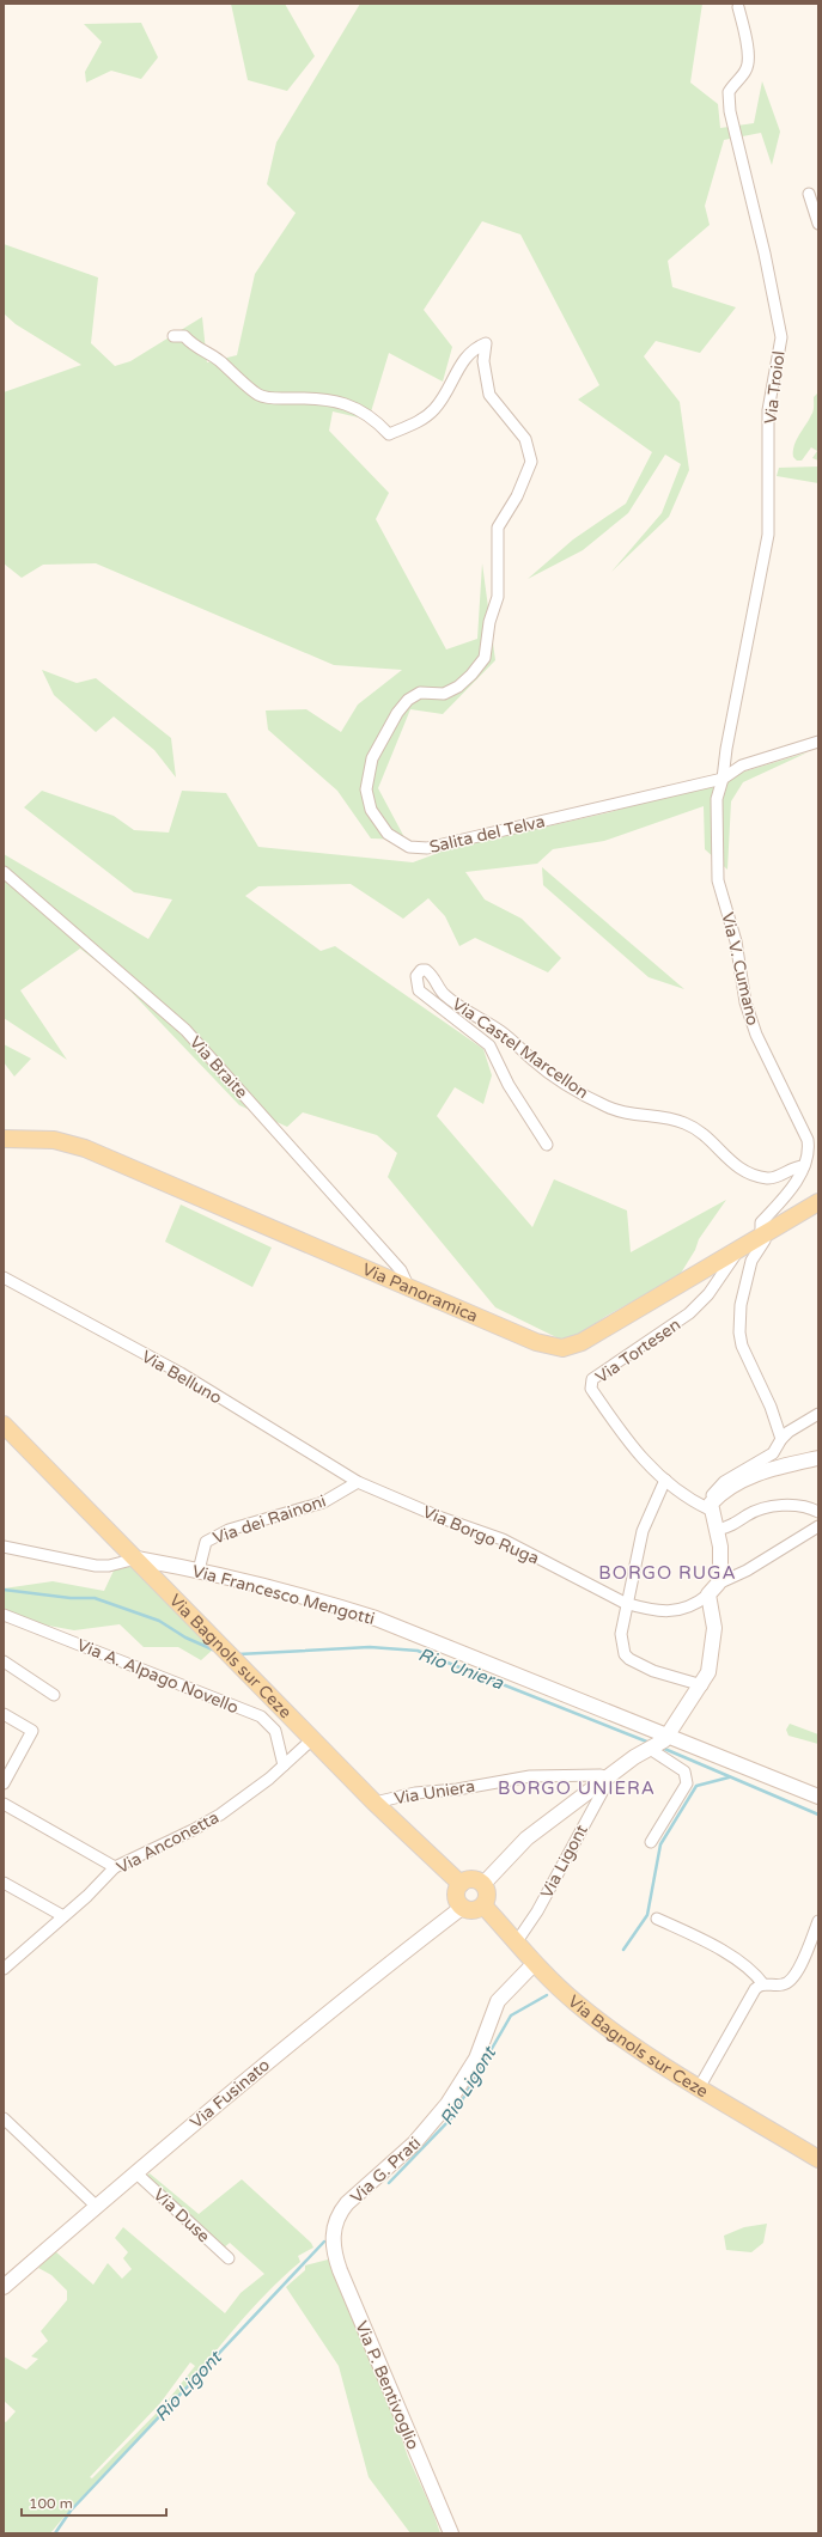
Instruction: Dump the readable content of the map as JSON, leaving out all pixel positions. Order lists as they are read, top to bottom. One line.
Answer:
{"streets":{"main road":["Via Panoramica","Via Bagnols sur Ceze"],"street":["Via Troiol","Salita del Telva","Via V. Cumano","Via Castel Marcellon","Via Braite","Via Tortesen","Via Belluno","Via dei Rainoni","Via Borgo Ruga","Via Francesco Mengotti","Via A. Alpago Novello","Via Uniera","Via Anconetta","Via Ligont","Via Fusinato","Via G. Prati","Via Duse","Via P. Bentivoglio"]},"crossings":[["Via Troiol","Salita del Telva"],["Via Troiol","Via V. Cumano"],["Salita del Telva","Via V. Cumano"],["Via Braite","Via Panoramica"],["Via Panoramica","Via Tortesen"],["Via Belluno","Via dei Rainoni"],["Via Belluno","Via Borgo Ruga"],["Via dei Rainoni","Via Borgo Ruga"],["Via dei Rainoni","Via Francesco Mengotti"],["Via Francesco Mengotti","Via Bagnols sur Ceze"],["Via Bagnols sur Ceze","Via Uniera"],["Via Bagnols sur Ceze","Via Anconetta"],["Via Bagnols sur Ceze","Via Ligont"],["Via Bagnols sur Ceze","Via Fusinato"],["Via Bagnols sur Ceze","Via G. Prati"],["Via A. Alpago Novello","Via Anconetta"],["Via Uniera","Via Ligont"],["Via Fusinato","Via Duse"],["Via G. Prati","Via P. Bentivoglio"]],"districts":["BORGO RUGA","BORGO UNIERA"],"water":["Rio Uniera","Rio Ligont"],"scale_bar":"100 m"}
